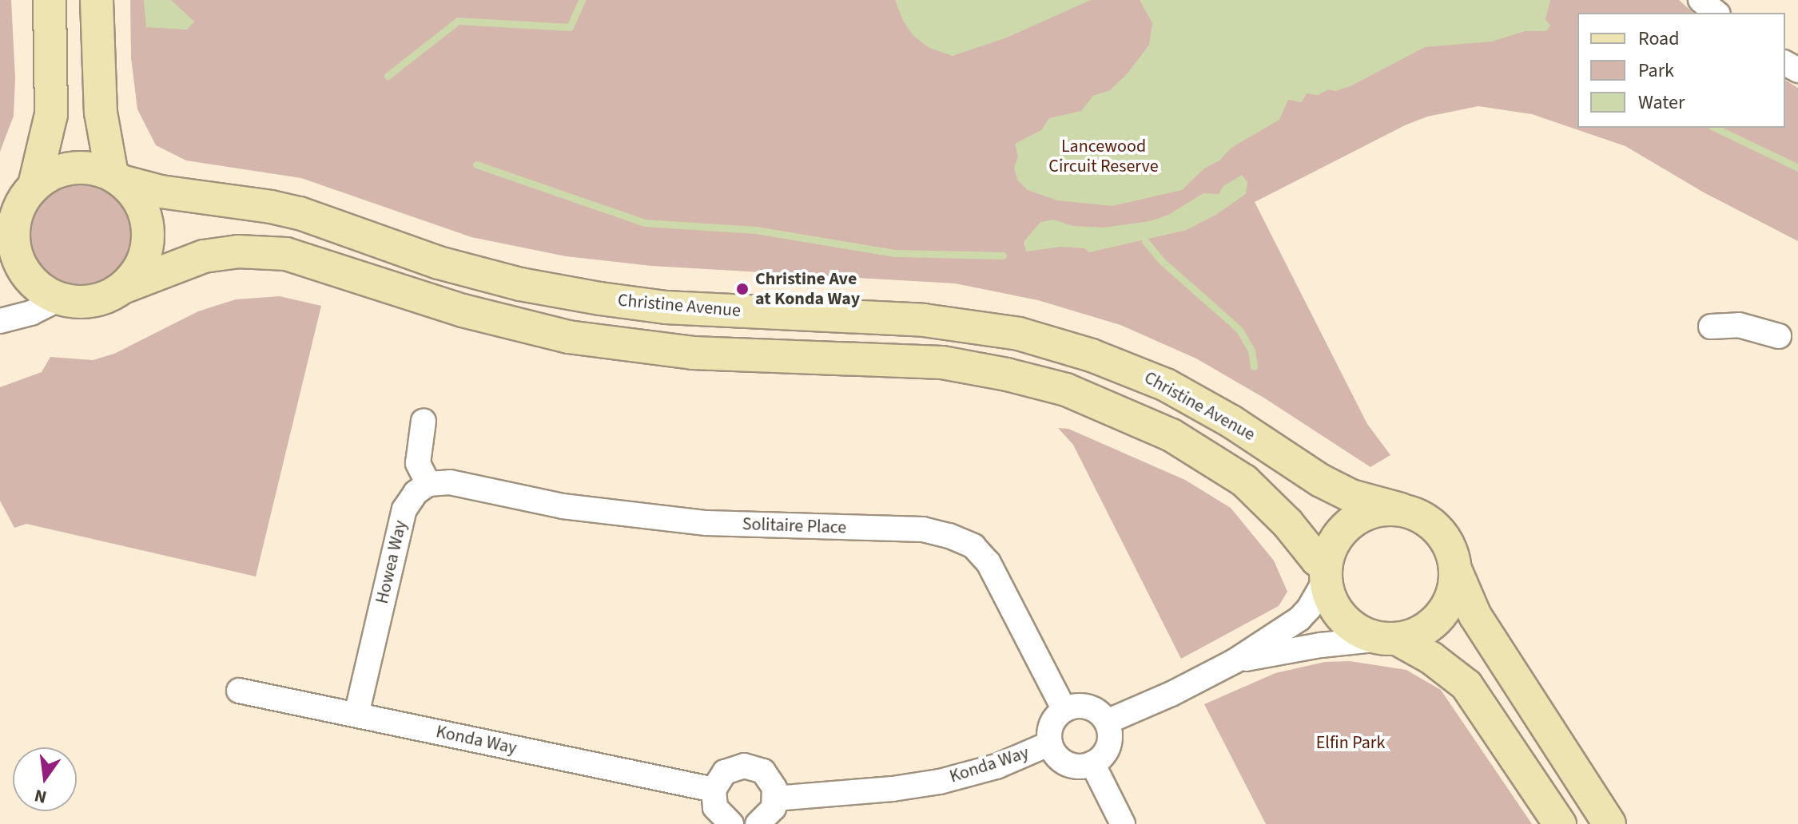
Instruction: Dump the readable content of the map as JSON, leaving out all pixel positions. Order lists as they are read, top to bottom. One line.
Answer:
{"streets":{"main road":["Christine Avenue"],"street":["Solitaire Place","Howea Way","Konda Way"]},"crossings":[["Solitaire Place","Howea Way"],["Solitaire Place","Konda Way"],["Howea Way","Konda Way"]],"parks":["Lancewood Circuit Reserve","Elfin Park"],"places":["Christine Ave at Konda Way"],"legend":["Road","Park","Water"],"north":"bottom"}
